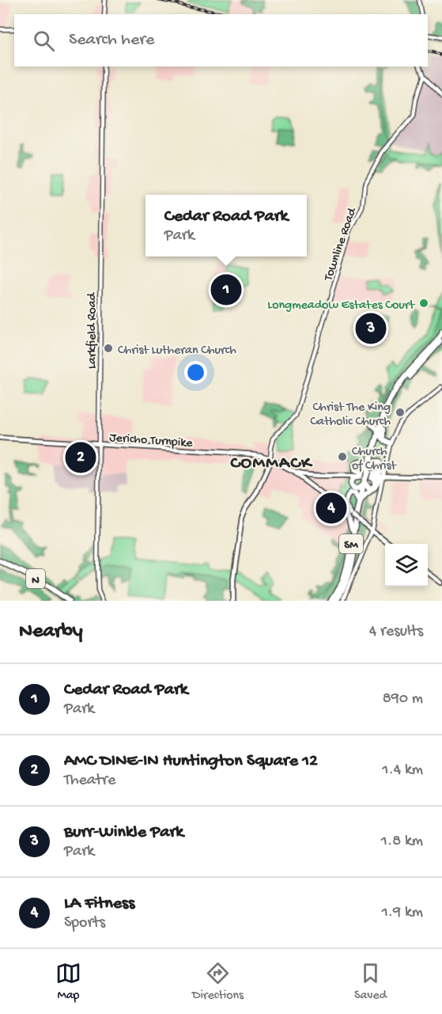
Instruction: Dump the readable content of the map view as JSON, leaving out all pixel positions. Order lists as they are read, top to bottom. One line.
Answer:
{"streets":{"highway":["SM","N"],"main road":["Townline Road","Larkfield Road","Jericho Turnpike"]},"crossings":[["Townline Road","Jericho Turnpike"],["Larkfield Road","Jericho Turnpike"],["Jericho Turnpike","SM"]],"districts":["COMMACK"],"places":["Longmeadow Estates Court","Christ Lutheran Church","Christ The King Catholic Church","Church of Christ"],"page":{"search":"Search here","popup":["Cedar Road Park","Park"],"pins":["1","3","2","4"],"heading":["Nearby","4 results"],"list":[{"mark":"1","name":"Cedar Road Park","note":"Park","value":"890 m"},{"mark":"2","name":"AMC DINE-IN Huntington Square 12","note":"Theatre","value":"1.4 km"},{"mark":"3","name":"Burr-Winkle Park","note":"Park","value":"1.8 km"},{"mark":"4","name":"LA Fitness","note":"Sports","value":"1.9 km"}],"nav":["Map","Directions","Saved"]}}
